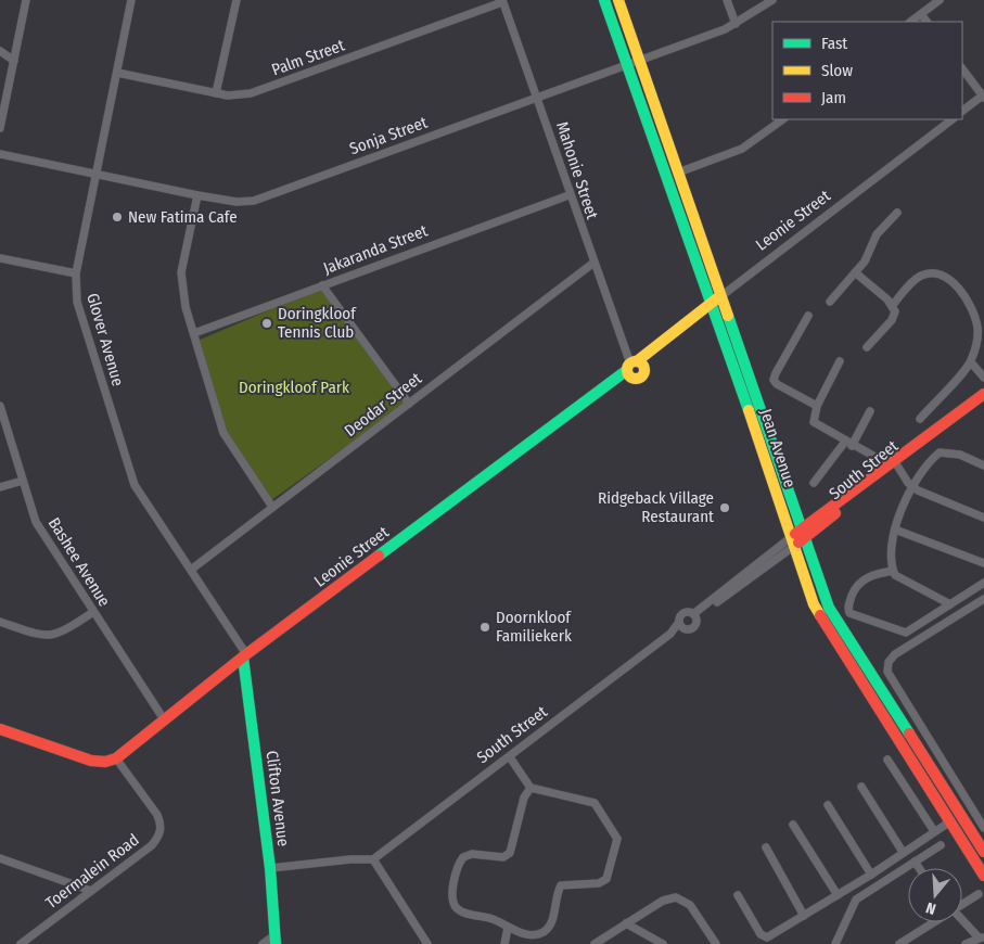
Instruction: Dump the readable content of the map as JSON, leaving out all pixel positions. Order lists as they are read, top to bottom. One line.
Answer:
{"streets":{"main road":["Leonie Street","Jean Avenue","South Street","Clifton Avenue"],"street":["Palm Street","Sonja Street","Mahonie Street","Jakaranda Street","Glover Avenue","Deodar Street","Bashee Avenue","Toermalein Road"]},"crossings":[["Palm Street","Mahonie Street"],["Palm Street","Glover Avenue"],["Sonja Street","Mahonie Street"],["Sonja Street","Glover Avenue"],["Sonja Street","Jean Avenue"],["Mahonie Street","Leonie Street"],["Mahonie Street","Jakaranda Street"],["Mahonie Street","Deodar Street"],["Leonie Street","Glover Avenue"],["Leonie Street","Jean Avenue"],["Leonie Street","Bashee Avenue"],["Leonie Street","Clifton Avenue"],["Leonie Street","Toermalein Road"],["Glover Avenue","Deodar Street"],["Glover Avenue","Clifton Avenue"],["Jean Avenue","South Street"]],"parks":["Doringkloof Park"],"places":["New Fatima Cafe","Doringkloof Tennis Club","Ridgeback Village Restaurant","Doornkloof Familiekerk"],"legend":["Fast","Slow","Jam"],"north":"bottom"}
